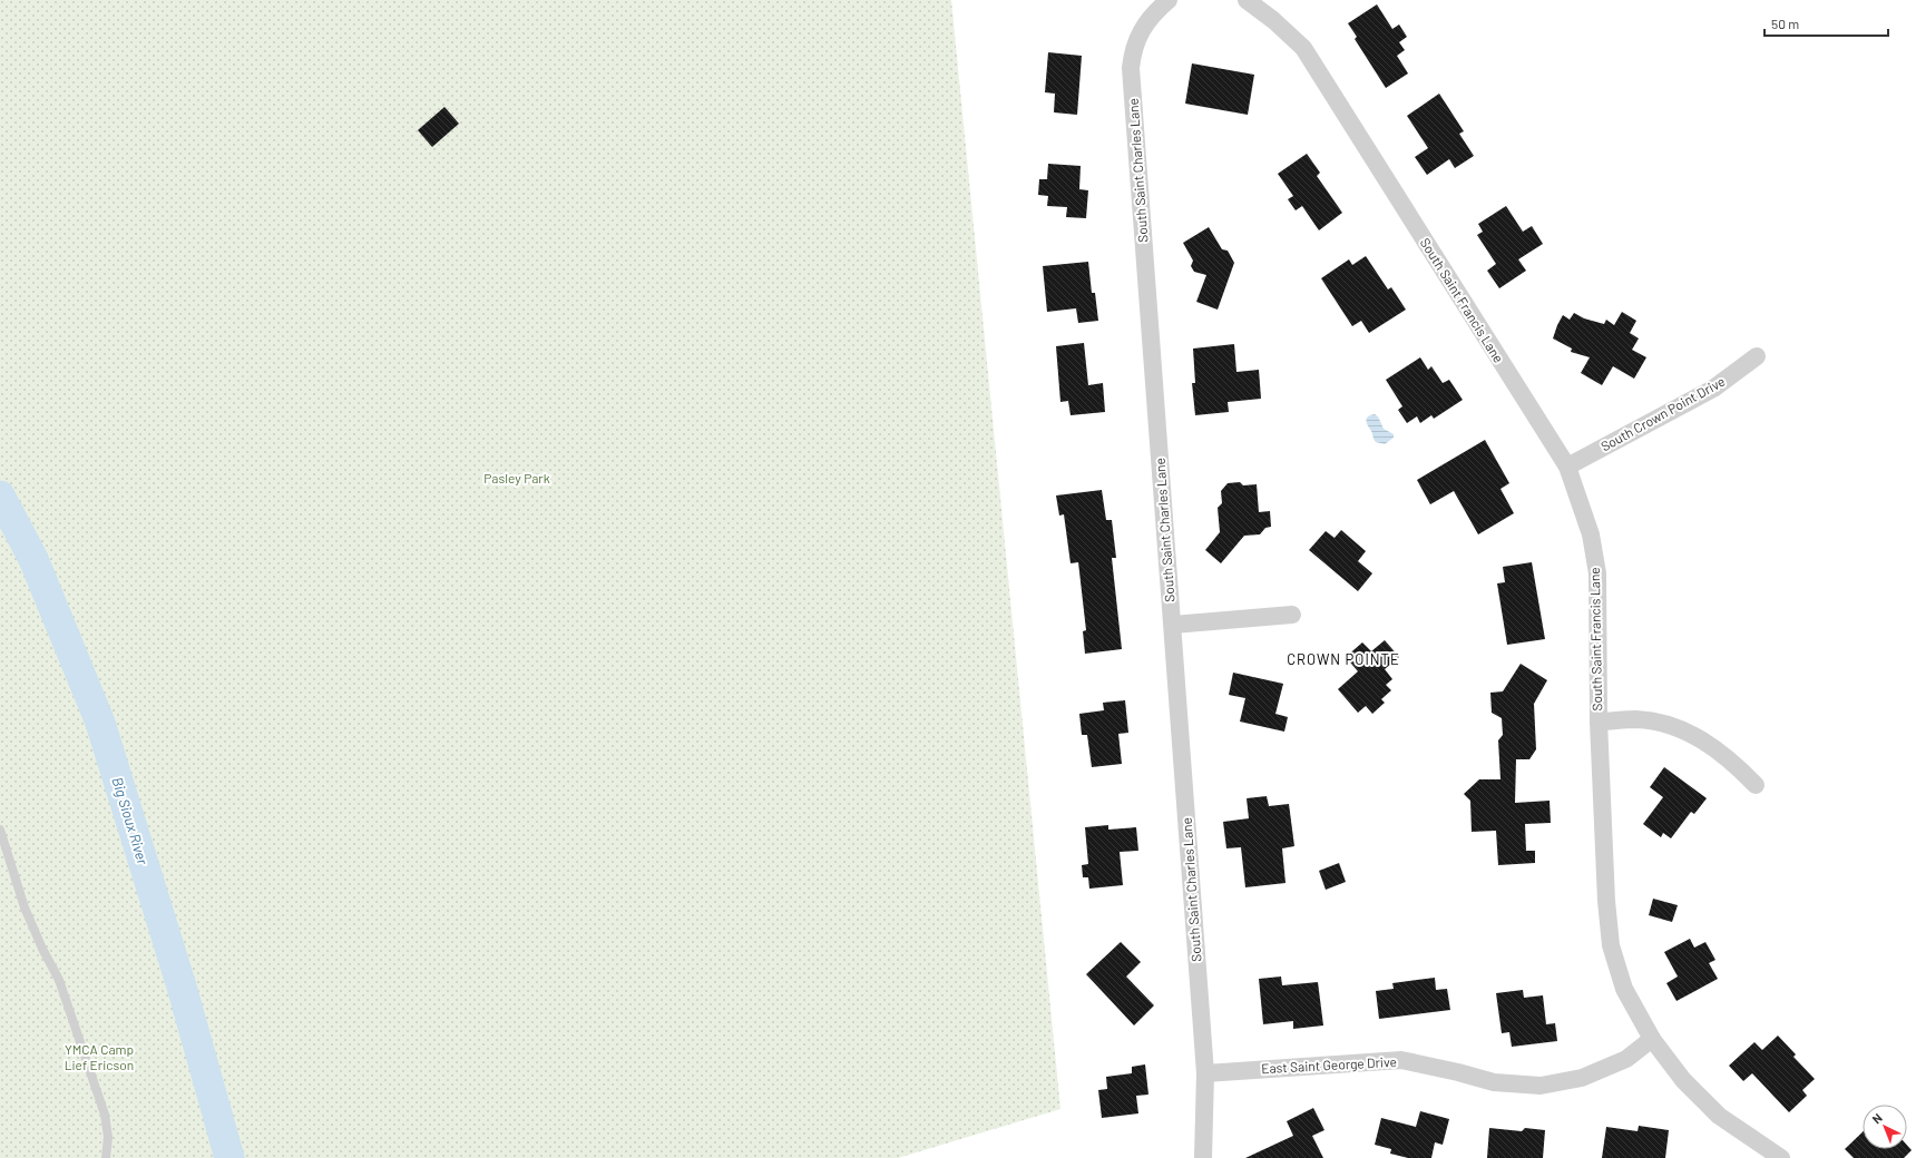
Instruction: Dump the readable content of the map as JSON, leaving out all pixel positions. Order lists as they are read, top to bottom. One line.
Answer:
{"streets":{"street":["South Saint Charles Lane","South Saint Francis Lane","South Crown Point Drive","East Saint George Drive"]},"crossings":[["South Saint Charles Lane","East Saint George Drive"],["South Saint Francis Lane","South Crown Point Drive"],["South Saint Francis Lane","East Saint George Drive"]],"districts":["CROWN POINTE"],"water":["Big Sioux River"],"parks":["Pasley Park","YMCA Camp Lief Ericson"],"scale_bar":"50 m","north":"top left"}
